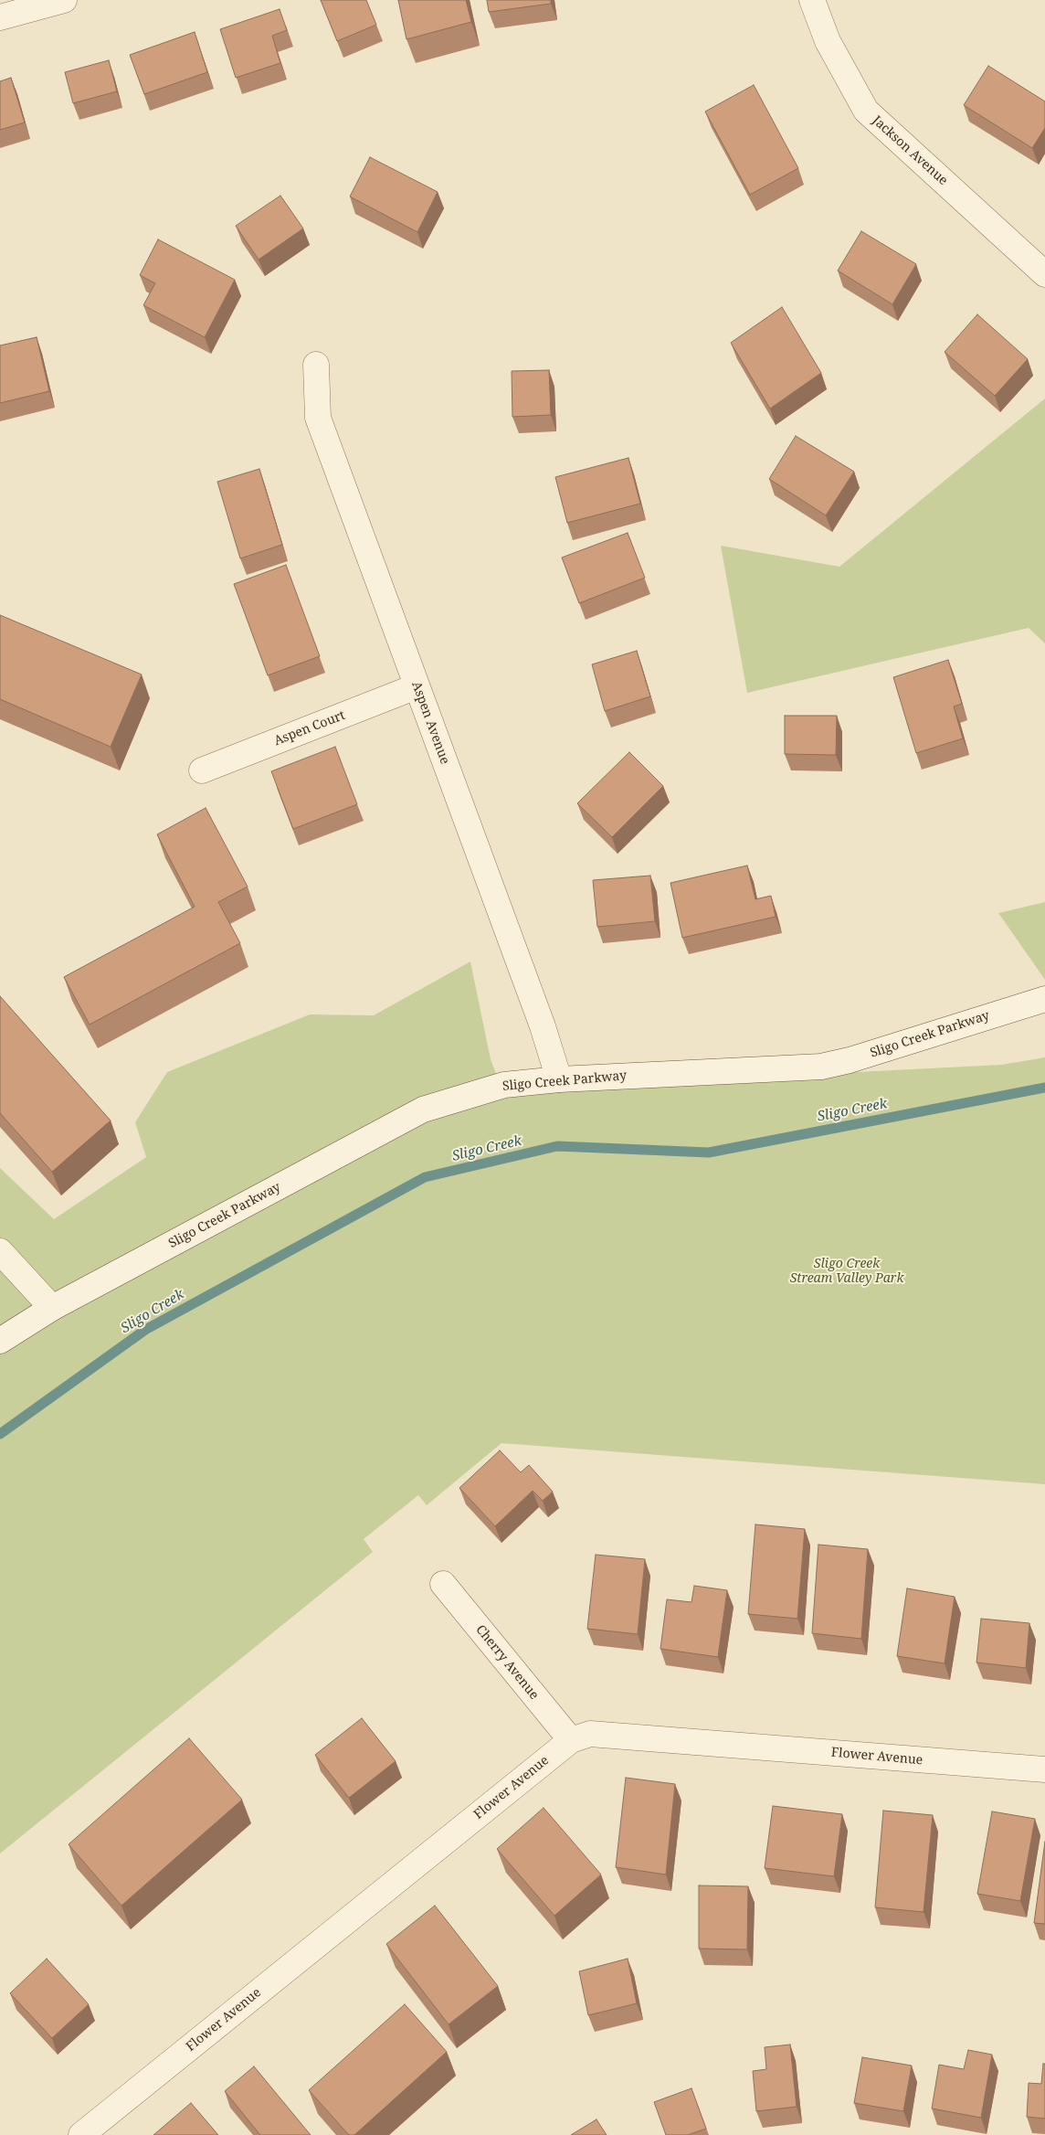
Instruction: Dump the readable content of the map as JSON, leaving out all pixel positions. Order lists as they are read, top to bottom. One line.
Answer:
{"streets":{"street":["Jackson Avenue","Aspen Avenue","Aspen Court","Sligo Creek Parkway","Cherry Avenue","Flower Avenue"]},"crossings":[["Aspen Avenue","Aspen Court"],["Aspen Avenue","Sligo Creek Parkway"],["Cherry Avenue","Flower Avenue"]],"water":["Sligo Creek"],"parks":["Sligo Creek Stream Valley Park"]}
